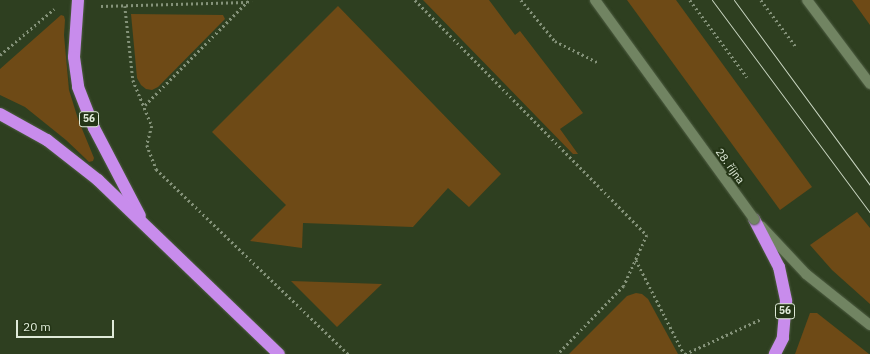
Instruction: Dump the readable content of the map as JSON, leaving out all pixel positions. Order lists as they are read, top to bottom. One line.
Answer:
{"streets":{"highway":["56"],"street":["28. října"]},"crossings":[["56","28. října"]],"scale_bar":"20 m"}
